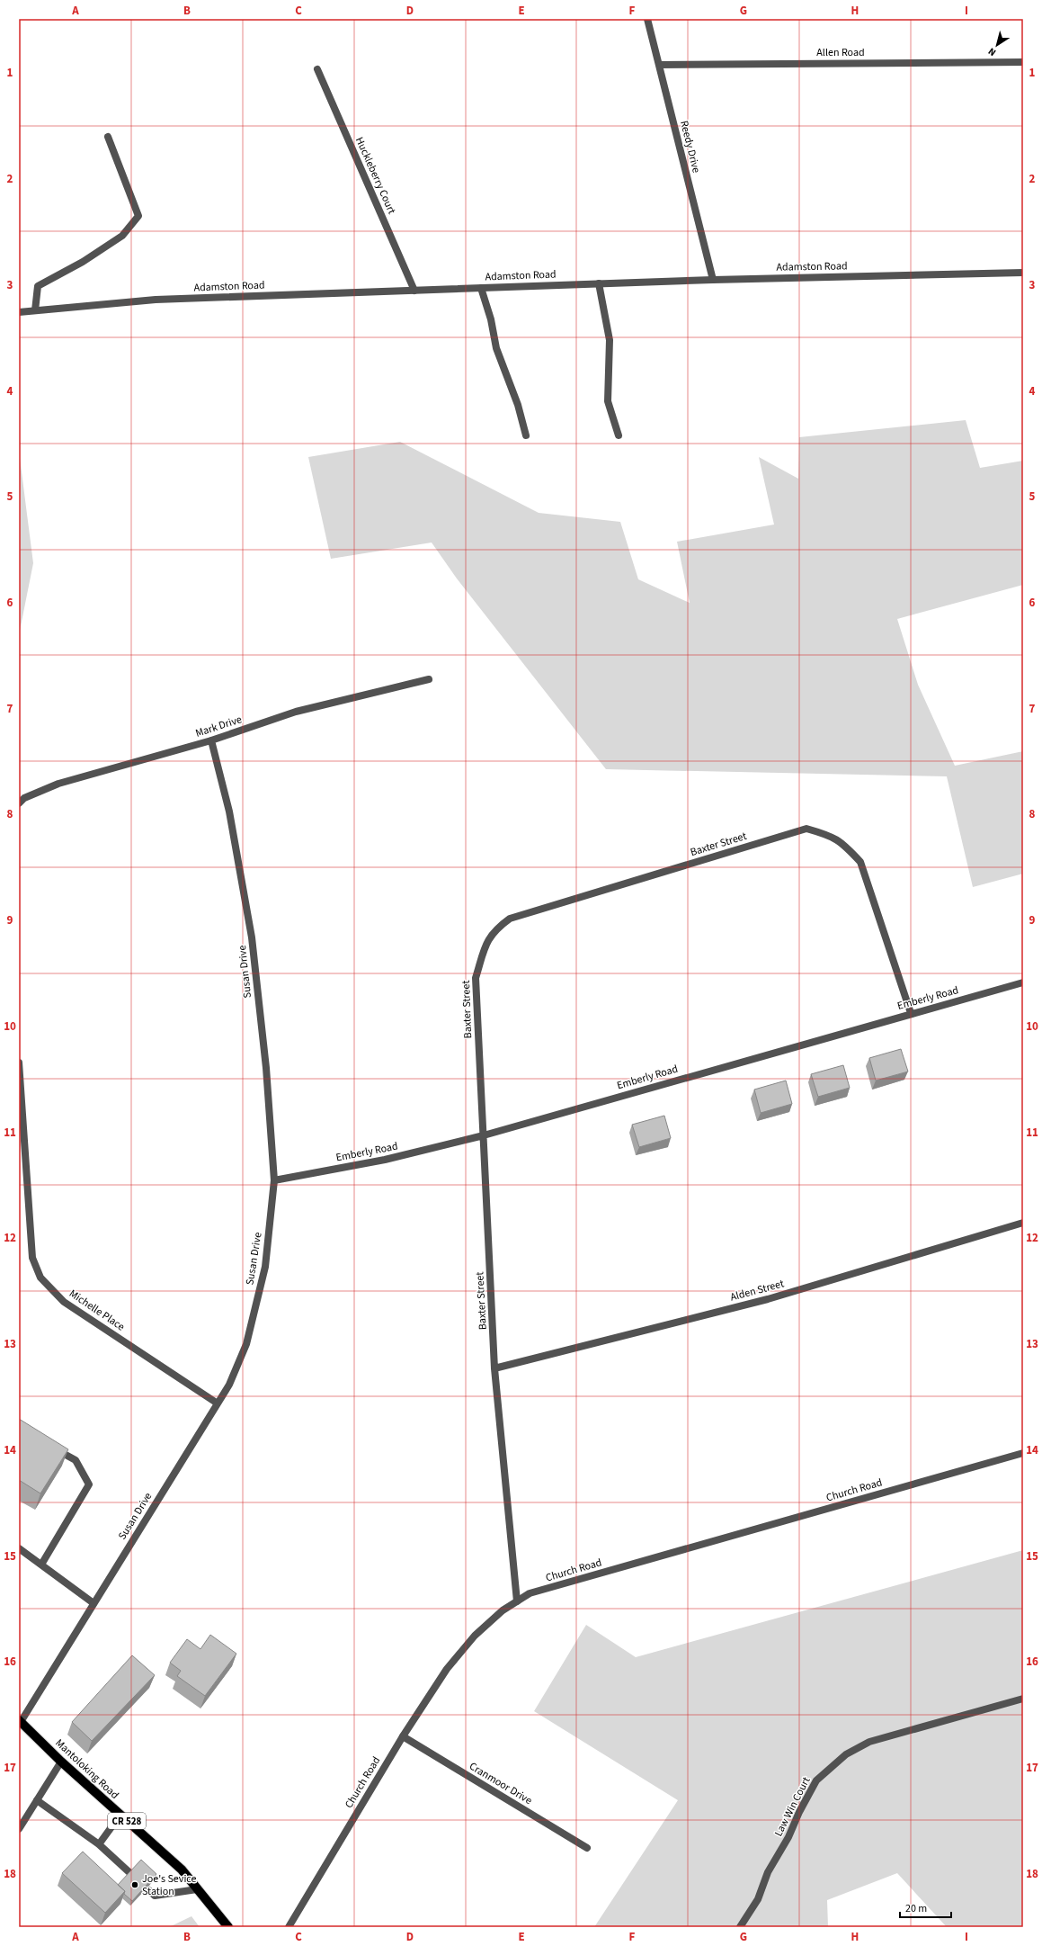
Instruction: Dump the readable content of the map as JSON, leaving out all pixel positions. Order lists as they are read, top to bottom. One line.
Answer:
{"streets":{"main road":["Mantoloking Road","CR 528"],"street":["Allen Road","Reedy Drive","Huckleberry Court","Adamston Road","Mark Drive","Baxter Street","Susan Drive","Emberly Road","Alden Street","Michelle Place","Church Road","Cranmoor Drive","Law Win Court"]},"crossings":[["Allen Road","Reedy Drive"],["Reedy Drive","Adamston Road"],["Huckleberry Court","Adamston Road"],["Mark Drive","Susan Drive"],["Baxter Street","Emberly Road"],["Baxter Street","Alden Street"],["Baxter Street","Church Road"],["Susan Drive","Emberly Road"],["Susan Drive","Michelle Place"],["Susan Drive","Mantoloking Road"],["Church Road","Cranmoor Drive"]],"places":["Joe's Sevice Station"],"scale_bar":"20 m","north":"bottom left","grid":{"columns":["A","B","C","D","E","F","G","H","I"],"rows":["1","2","3","4","5","6","7","8","9","10","11","12","13","14","15","16","17","18"]}}
